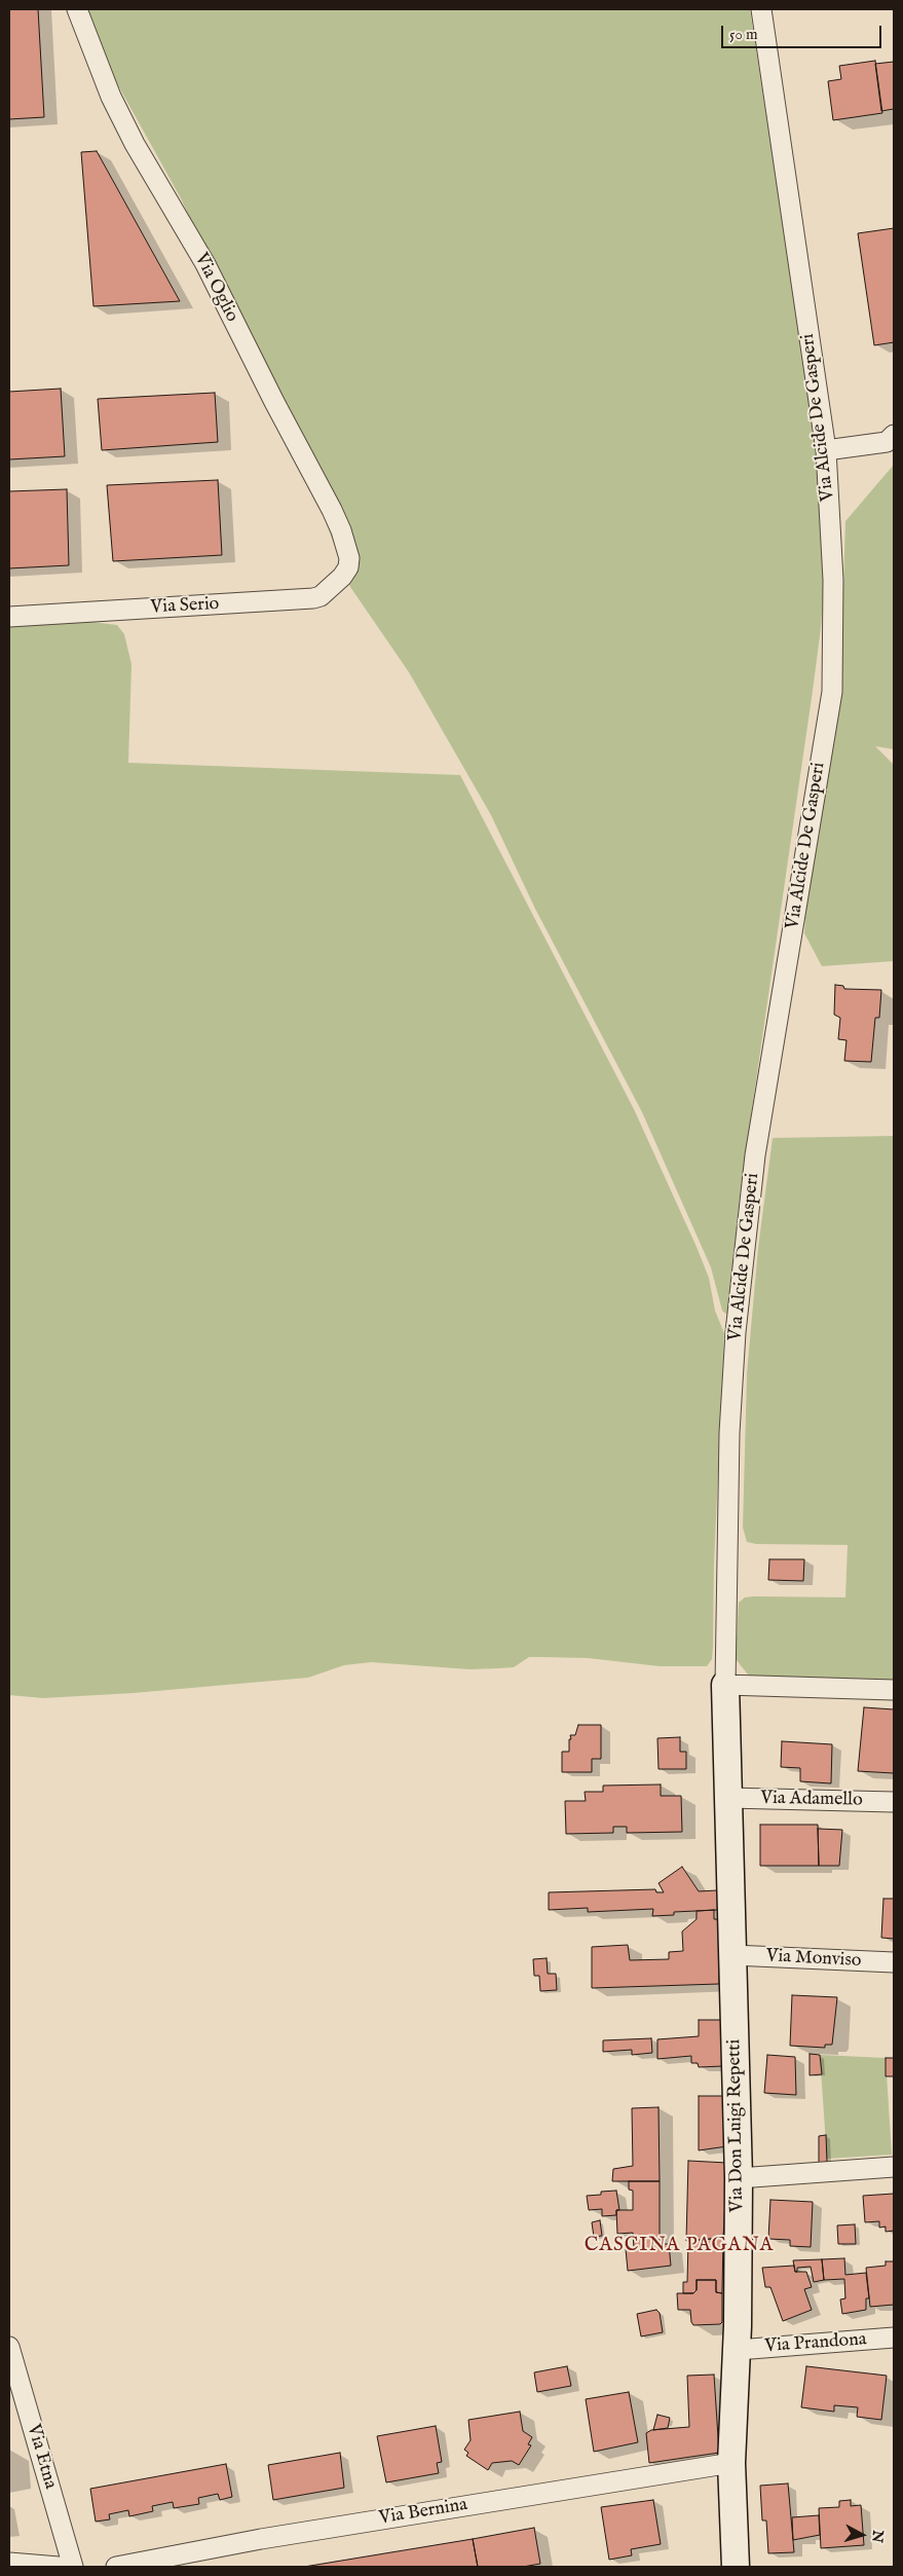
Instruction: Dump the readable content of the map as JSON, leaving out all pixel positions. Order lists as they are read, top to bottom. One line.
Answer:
{"streets":{"street":["Via Oglio","Via Alcide De Gasperi","Via Serio","Via Adamello","Via Monviso","Via Don Luigi Repetti","Via Prandona","Via Etna","Via Bernina"]},"crossings":[["Via Oglio","Via Serio"],["Via Alcide De Gasperi","Via Don Luigi Repetti"],["Via Adamello","Via Don Luigi Repetti"],["Via Monviso","Via Don Luigi Repetti"],["Via Don Luigi Repetti","Via Prandona"],["Via Don Luigi Repetti","Via Bernina"]],"districts":["CASCINA PAGANA"],"scale_bar":"50 m","north":"right"}
